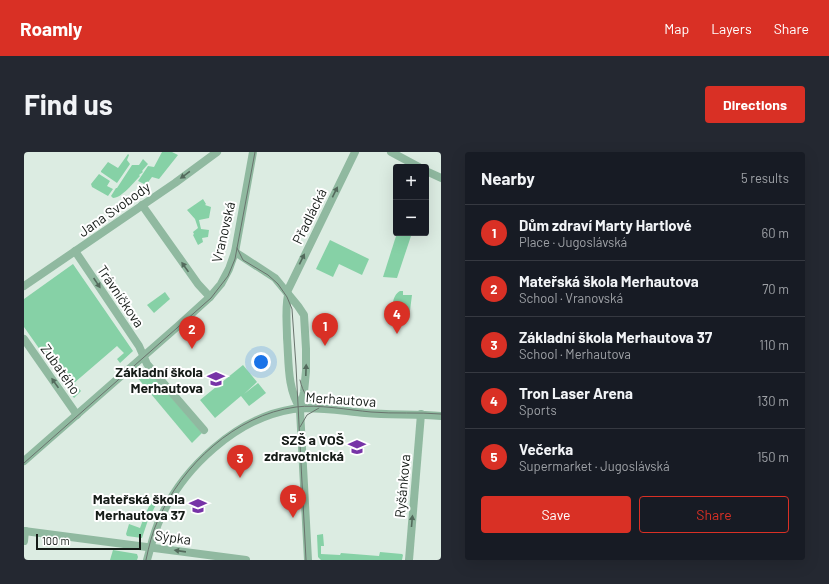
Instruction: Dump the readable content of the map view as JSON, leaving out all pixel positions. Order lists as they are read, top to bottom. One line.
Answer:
{"streets":{"street":["Jana Svobody","Přadlácká","Vranovská","Trávníčkova","Zubatého","Merhautova","Ryšánkova","Sýpka"]},"crossings":[["Jana Svobody","Trávníčkova"],["Vranovská","Trávníčkova"],["Vranovská","Zubatého"],["Merhautova","Ryšánkova"],["Merhautova","Sýpka"]],"one_way":["Jana Svobody","Přadlácká","Trávníčkova","Zubatého","Ryšánkova","Sýpka"],"places":{"school or university":["Základní škola Merhautova","SZŠ a VOŠ zdravotnická","Mateřská škola Merhautova 37"]},"scale_bar":"100 m","page":{"header":"Roamly","nav":["Map","Layers","Share"],"buttons":["Directions",["Save","Share"]],"title":"Find us","heading":["Nearby","5 results"],"map_buttons":["+","−"],"list":[{"mark":"1","name":"Dům zdraví Marty Hartlové","note":"Place · Jugoslávská","value":"60 m"},{"mark":"2","name":"Mateřská škola Merhautova","note":"School · Vranovská","value":"70 m"},{"mark":"3","name":"Základní škola Merhautova 37","note":"School · Merhautova","value":"110 m"},{"mark":"4","name":"Tron Laser Arena","note":"Sports","value":"130 m"},{"mark":"5","name":"Večerka","note":"Supermarket · Jugoslávská","value":"150 m"}],"pins":["4","1","2","3","5"],"scale":"100 m"}}
